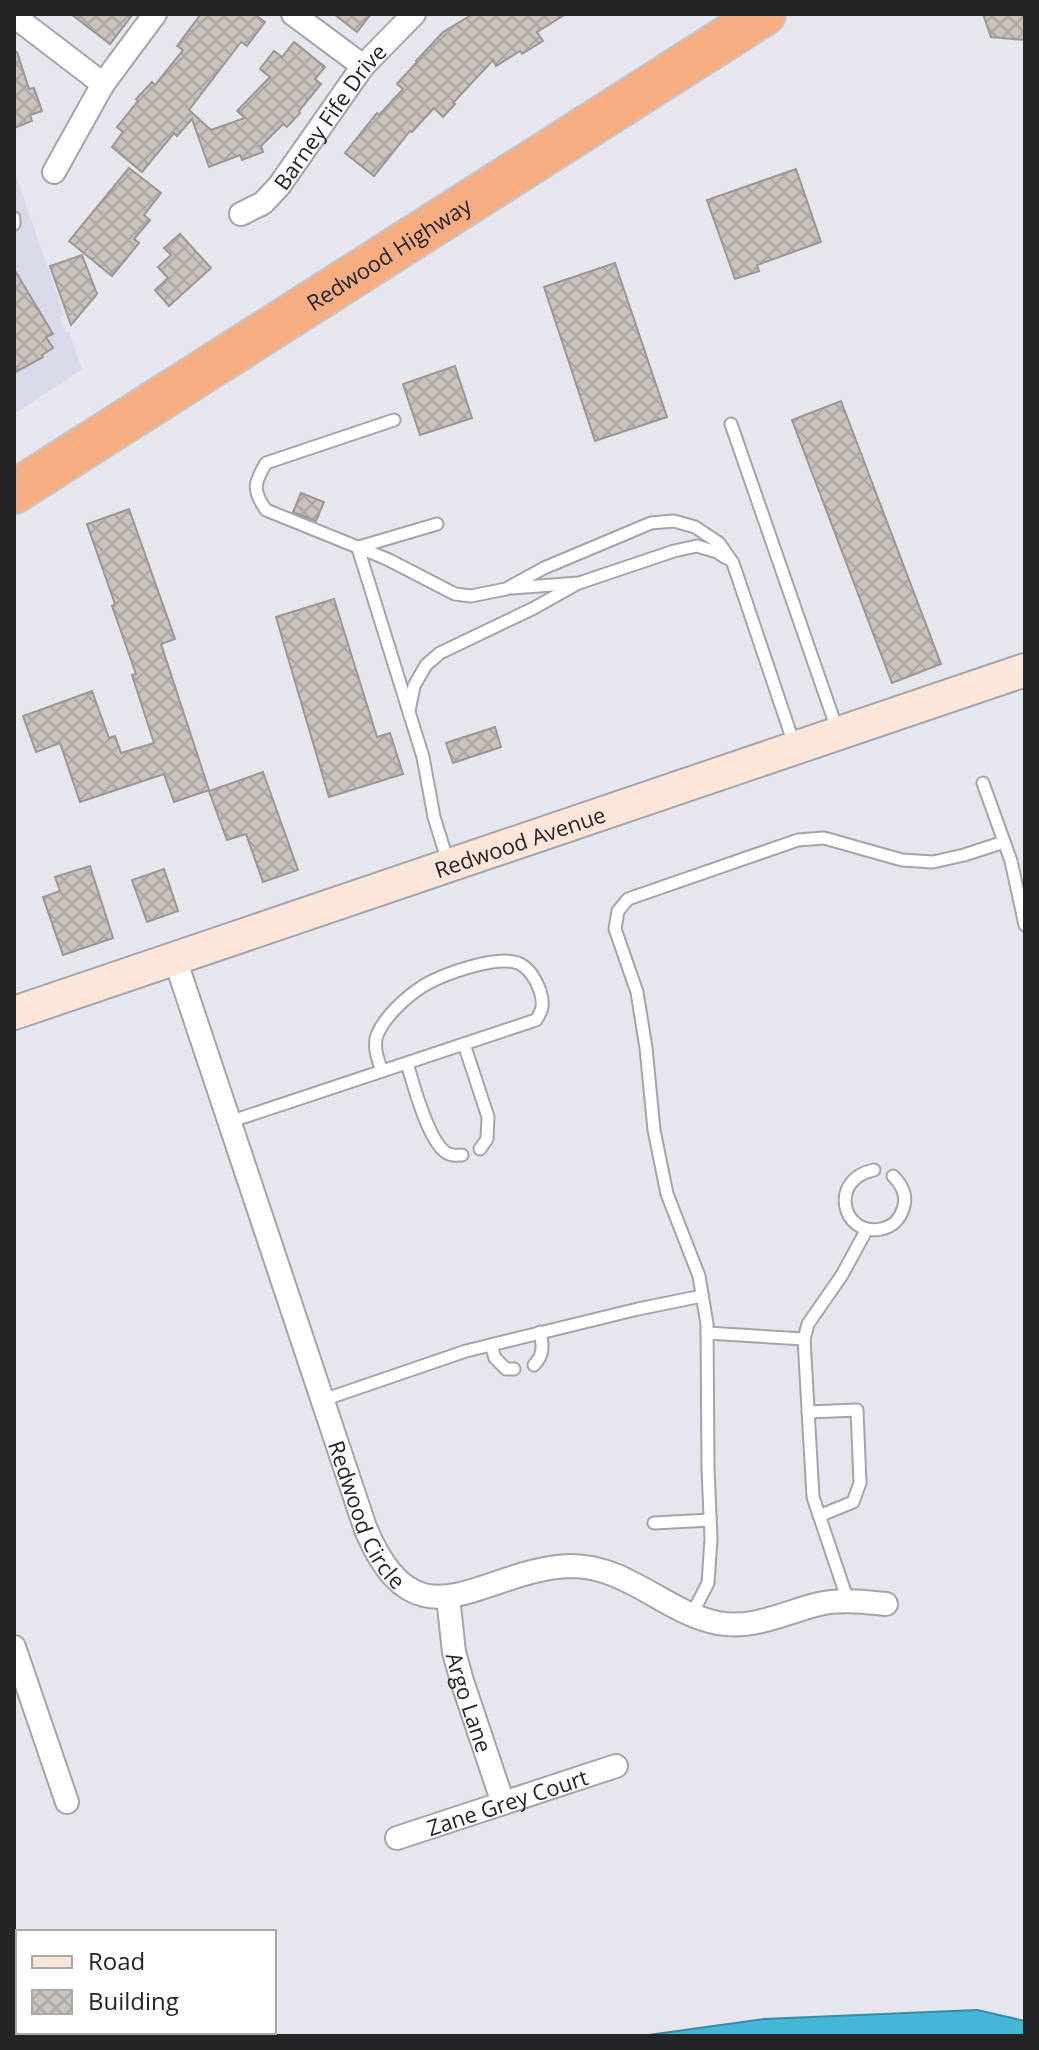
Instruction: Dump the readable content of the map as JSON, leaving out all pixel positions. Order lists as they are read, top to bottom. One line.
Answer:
{"streets":{"highway":["Redwood Highway"],"main road":["Redwood Avenue"],"street":["Barney Fife Drive","Redwood Circle","Argo Lane","Zane Grey Court"]},"crossings":[["Redwood Avenue","Redwood Circle"],["Redwood Circle","Argo Lane"],["Argo Lane","Zane Grey Court"]],"legend":["Road","Building"]}
